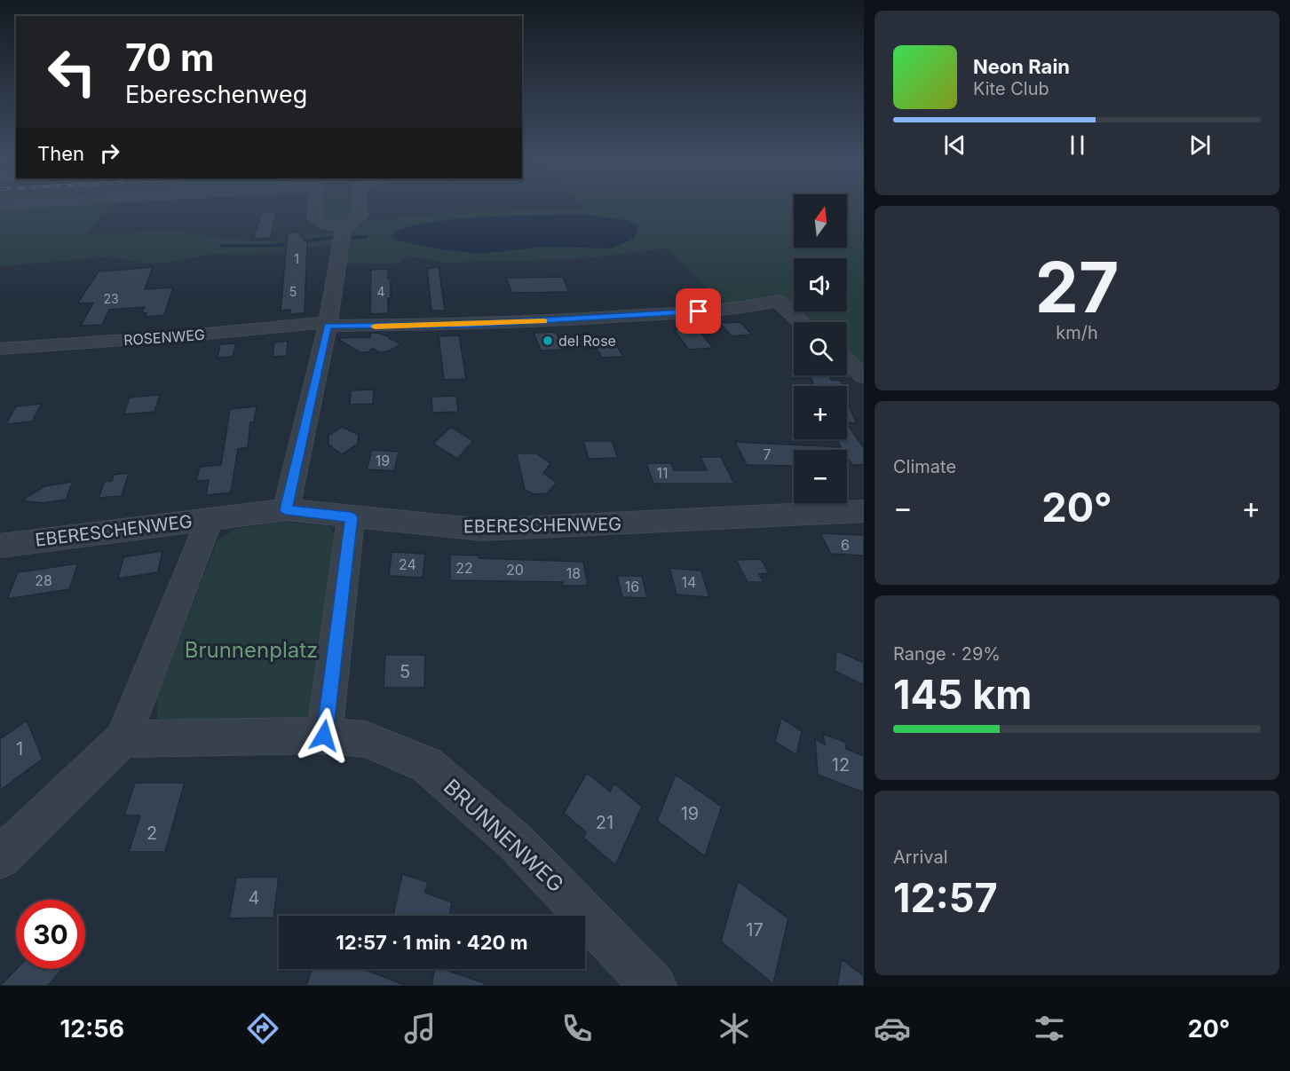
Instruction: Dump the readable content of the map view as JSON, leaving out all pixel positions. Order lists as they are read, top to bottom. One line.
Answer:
{"streets":{"street":["ROSENWEG","EBERESCHENWEG","BRUNNENWEG"]},"parks":["Brunnenplatz"],"places":["del Rose"],"house_numbers":["1","5","4","23","7","19","11","6","24","22","20","18","28","14","16","5","1","12","19","21","2","4","17"],"north":"top","page":{"turn":["70 m","Ebereschenweg"],"song":["Neon Rain","Kite Club"],"then":"Then","map_buttons":["+","−"],"tile":[["27","km/h"],"Climate",["Range · 29%","145 km"],["Arrival","12:57"]],"heat":["−","20°","+"],"limit":"30","trip":"12:57 · 1 min · 420 m","tabs":["12:56","20°"]}}
